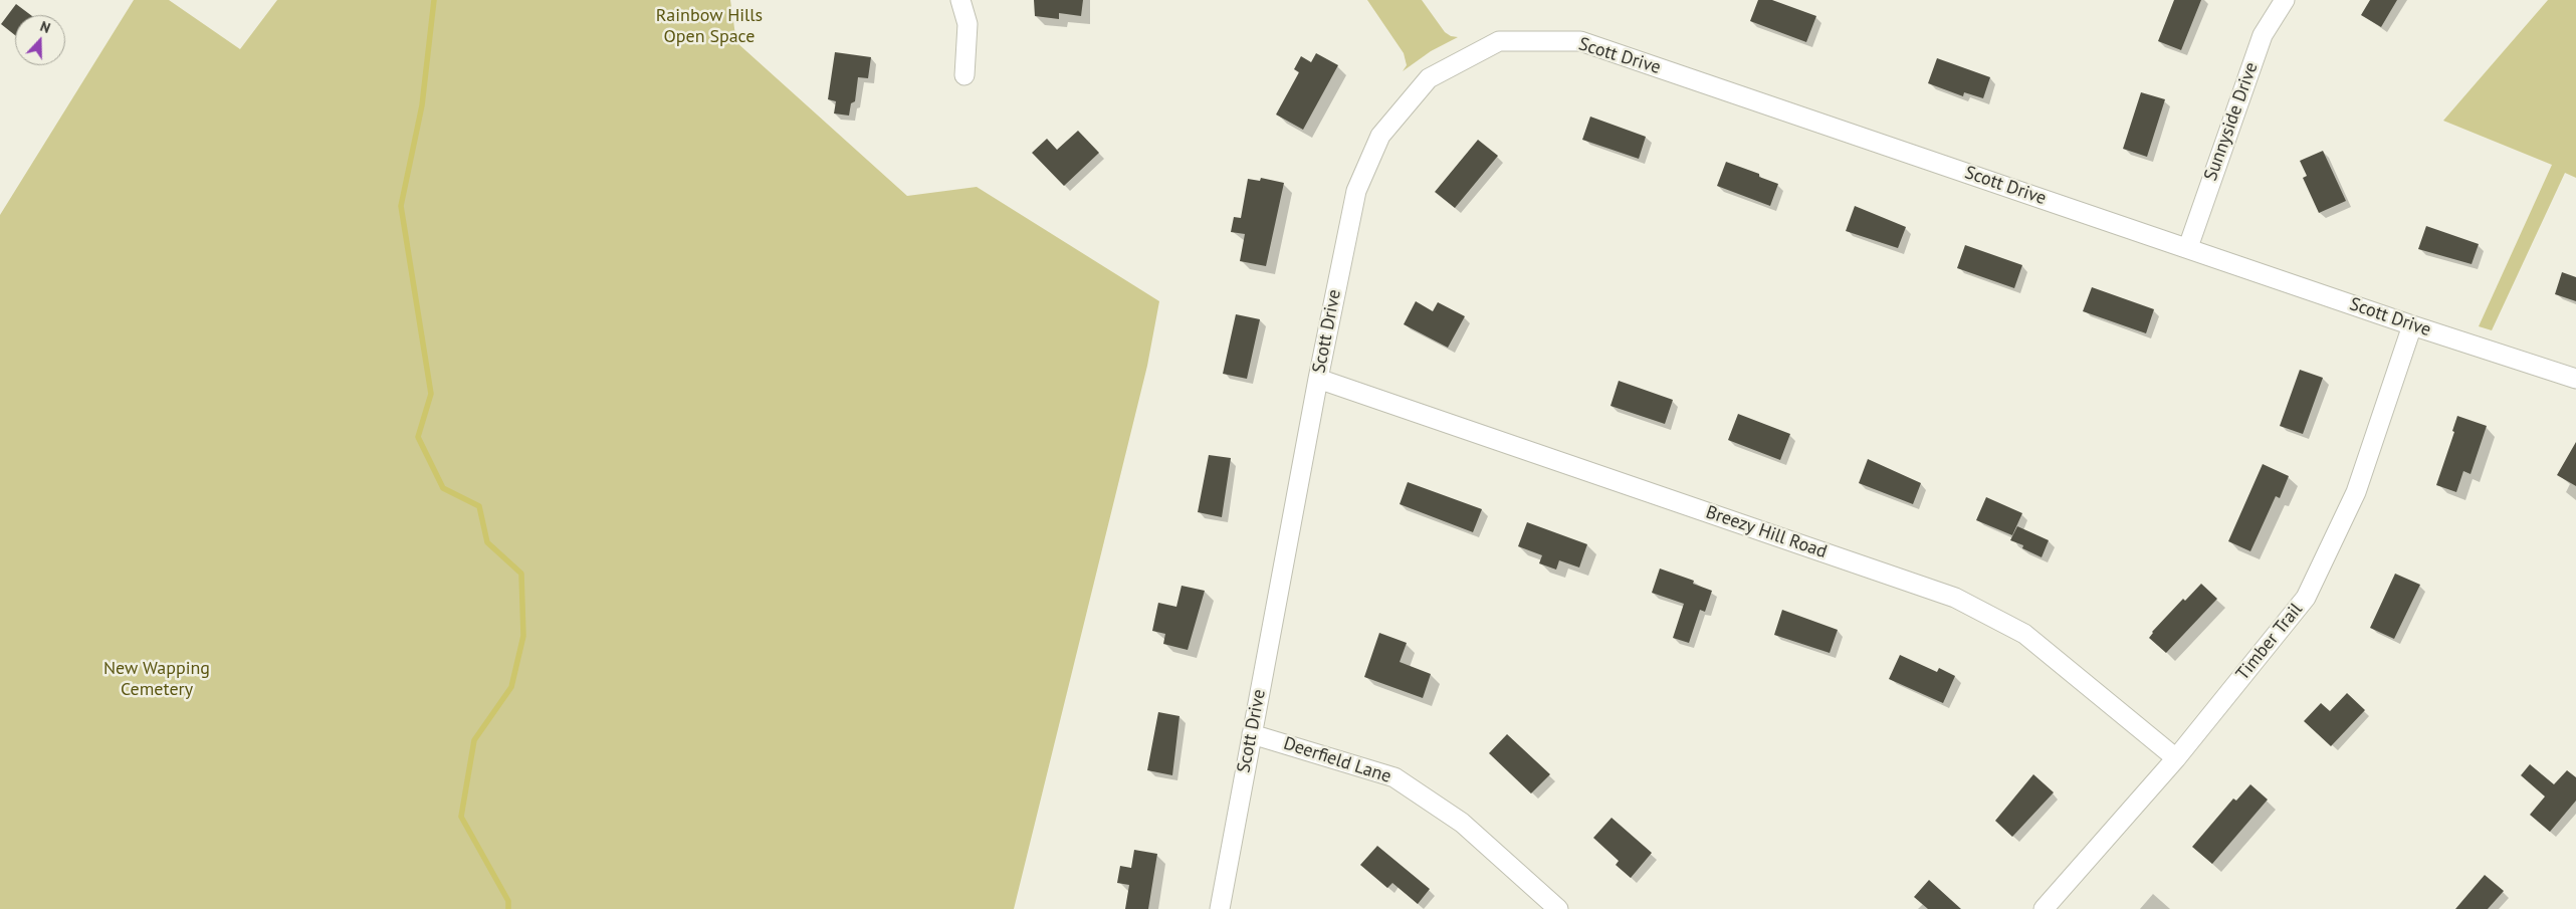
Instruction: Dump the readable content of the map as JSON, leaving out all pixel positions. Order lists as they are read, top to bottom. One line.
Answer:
{"streets":{"street":["Scott Drive","Sunnyside Drive","Breezy Hill Road","Timber Trail","Deerfield Lane"]},"crossings":[["Scott Drive","Sunnyside Drive"],["Scott Drive","Breezy Hill Road"],["Scott Drive","Timber Trail"],["Scott Drive","Deerfield Lane"],["Breezy Hill Road","Timber Trail"]],"parks":["Rainbow Hills Open Space","New Wapping Cemetery"],"north":"top"}
